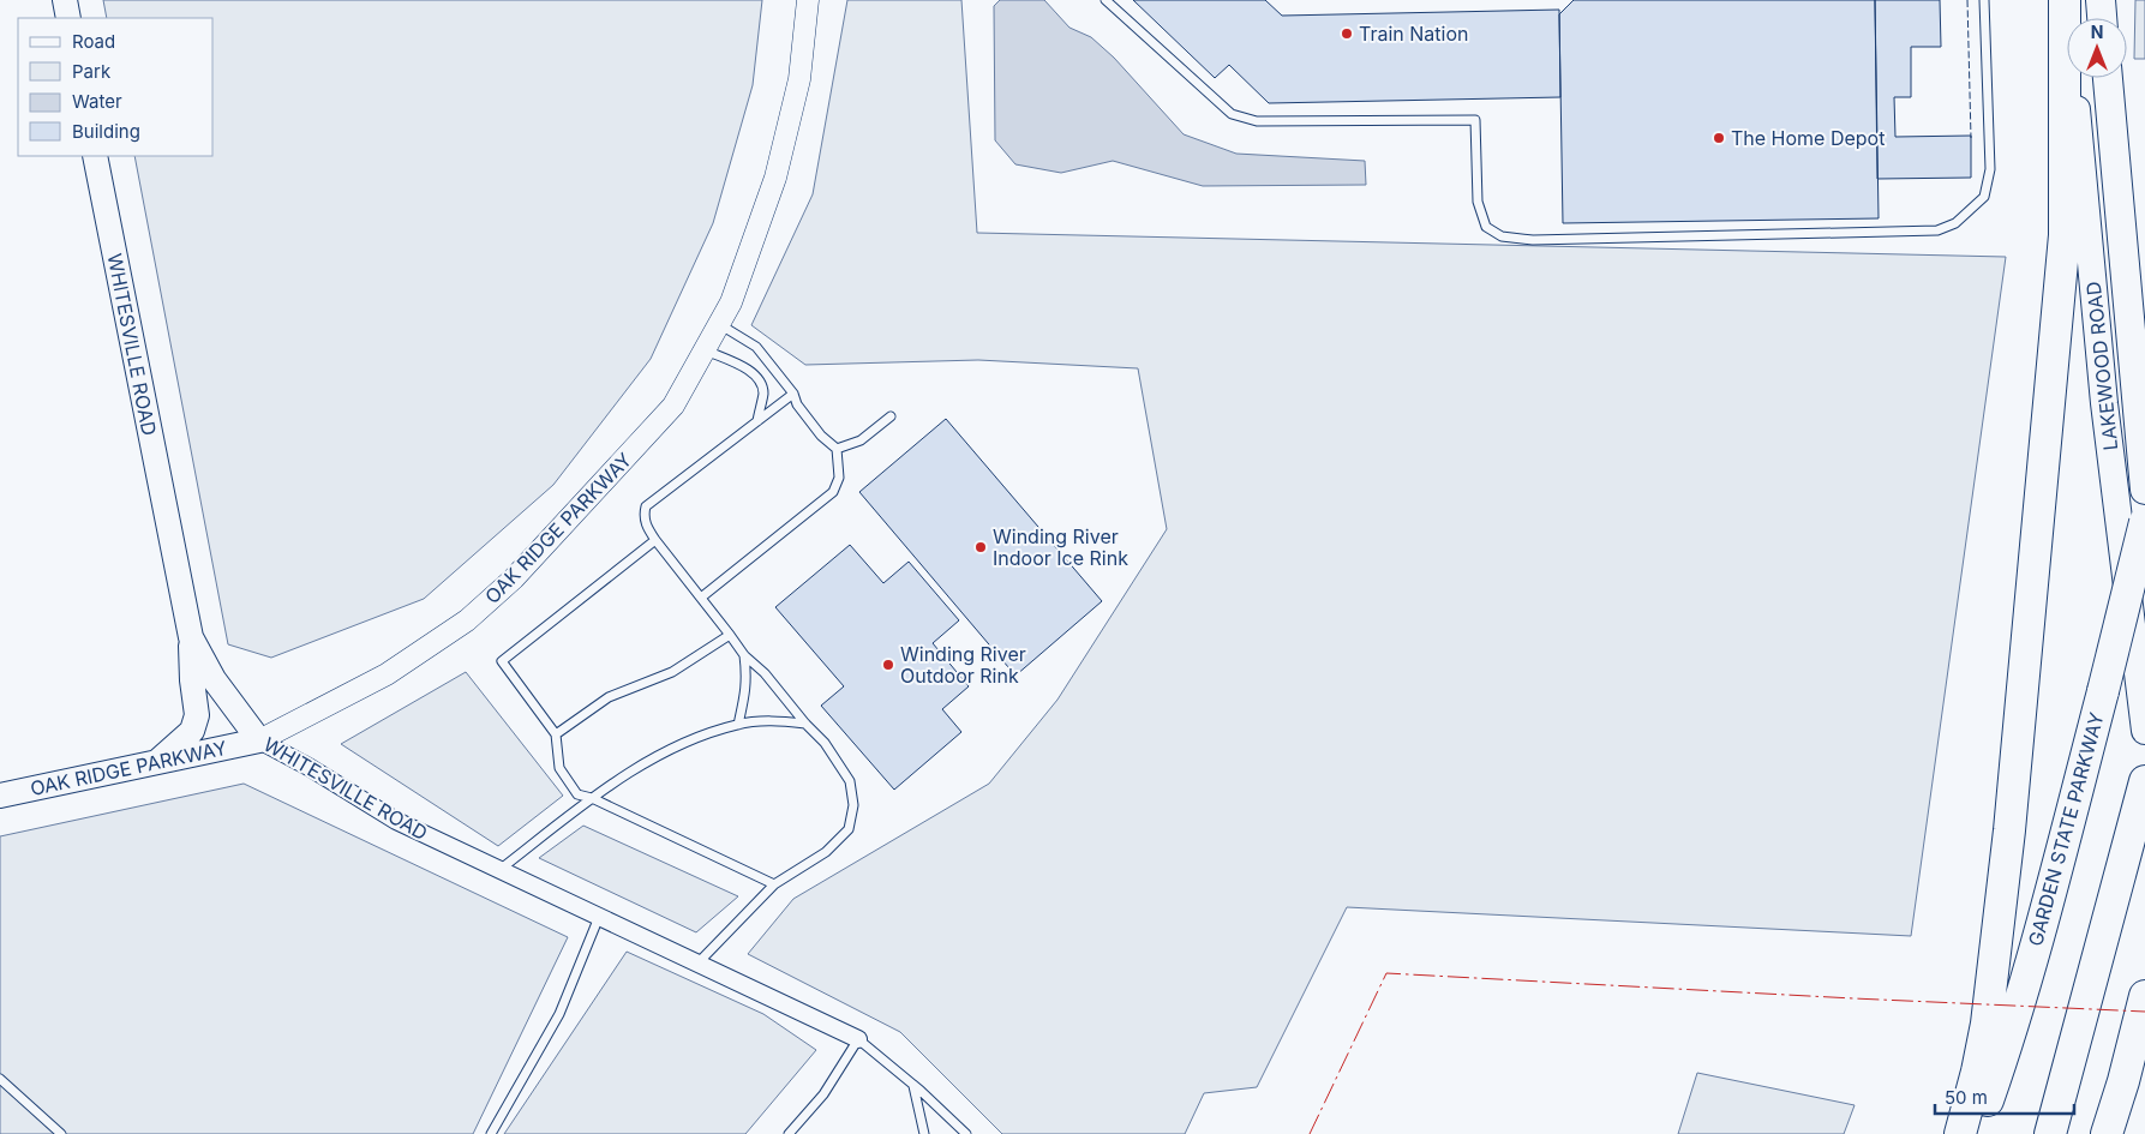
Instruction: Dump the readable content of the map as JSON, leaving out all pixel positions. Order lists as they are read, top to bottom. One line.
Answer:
{"streets":{"highway":["LAKEWOOD ROAD","GARDEN STATE PARKWAY"],"main road":["WHITESVILLE ROAD","OAK RIDGE PARKWAY"]},"crossings":[["WHITESVILLE ROAD","OAK RIDGE PARKWAY"]],"places":["Train Nation","The Home Depot","Winding River Indoor Ice Rink","Winding River Outdoor Rink"],"legend":["Road","Park","Water","Building"],"scale_bar":"50 m","north":"top"}
